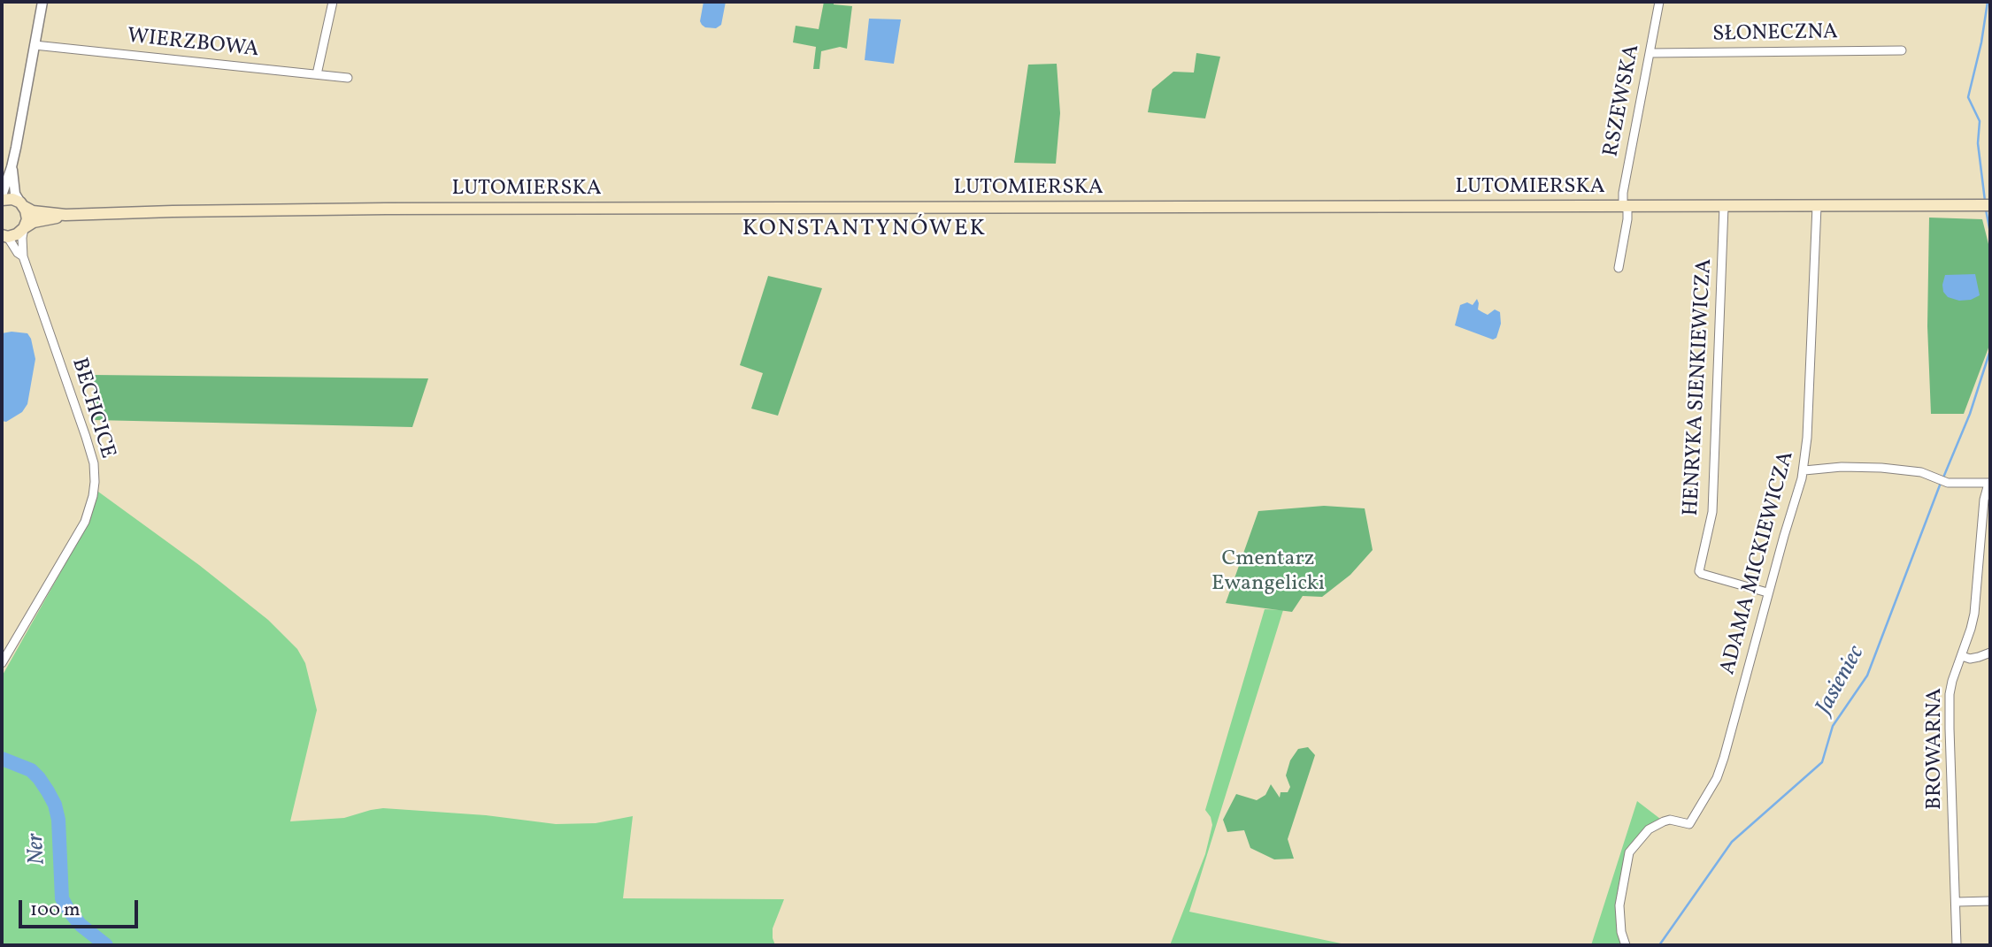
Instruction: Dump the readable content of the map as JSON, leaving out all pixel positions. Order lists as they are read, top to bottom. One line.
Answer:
{"streets":{"main road":["LUTOMIERSKA"],"street":["SŁONECZNA","WIERZBOWA","RSZEWSKA","HENRYKA SIENKIEWICZA","BECHCICE","ADAMA MICKIEWICZA","BROWARNA"]},"crossings":[["SŁONECZNA","RSZEWSKA"],["RSZEWSKA","LUTOMIERSKA"],["LUTOMIERSKA","HENRYKA SIENKIEWICZA"],["LUTOMIERSKA","BECHCICE"],["LUTOMIERSKA","ADAMA MICKIEWICZA"],["HENRYKA SIENKIEWICZA","ADAMA MICKIEWICZA"]],"districts":["KONSTANTYNÓWEK"],"water":["Jasieniec","Ner"],"parks":["Cmentarz Ewangelicki"],"scale_bar":"100 m"}
